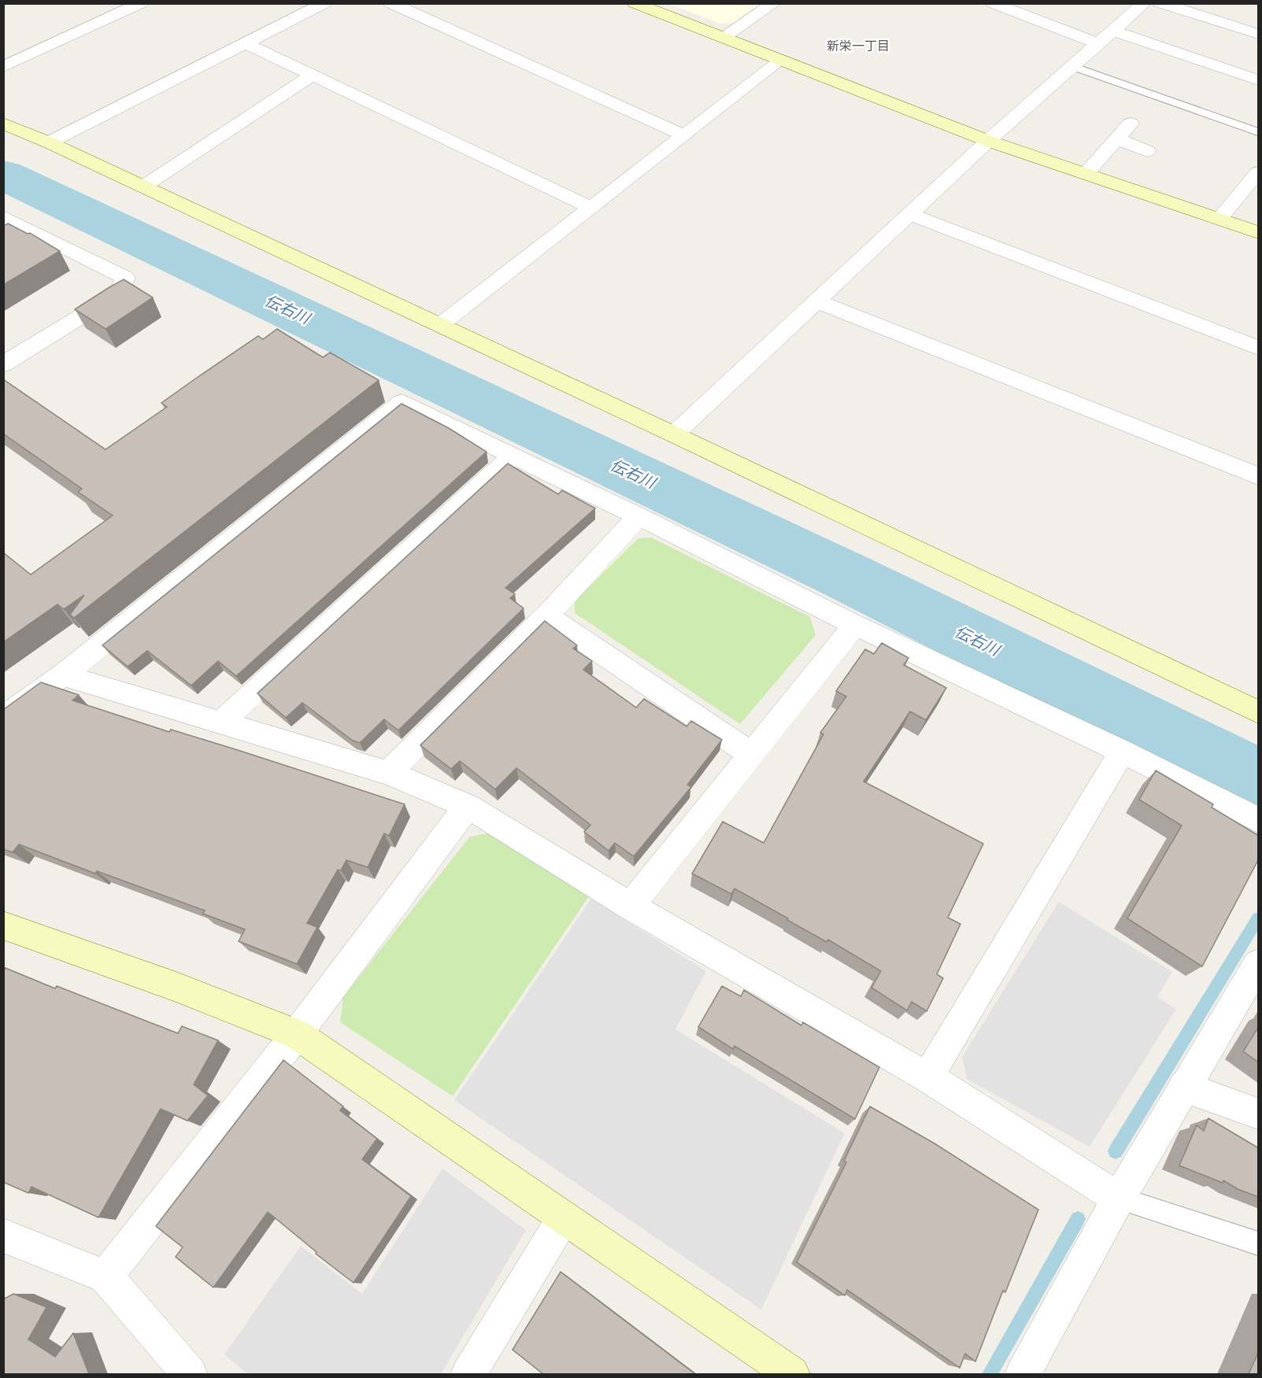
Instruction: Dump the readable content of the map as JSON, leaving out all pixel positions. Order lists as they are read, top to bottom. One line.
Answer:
{"districts":["新栄一丁目"],"water":["伝右川"]}
